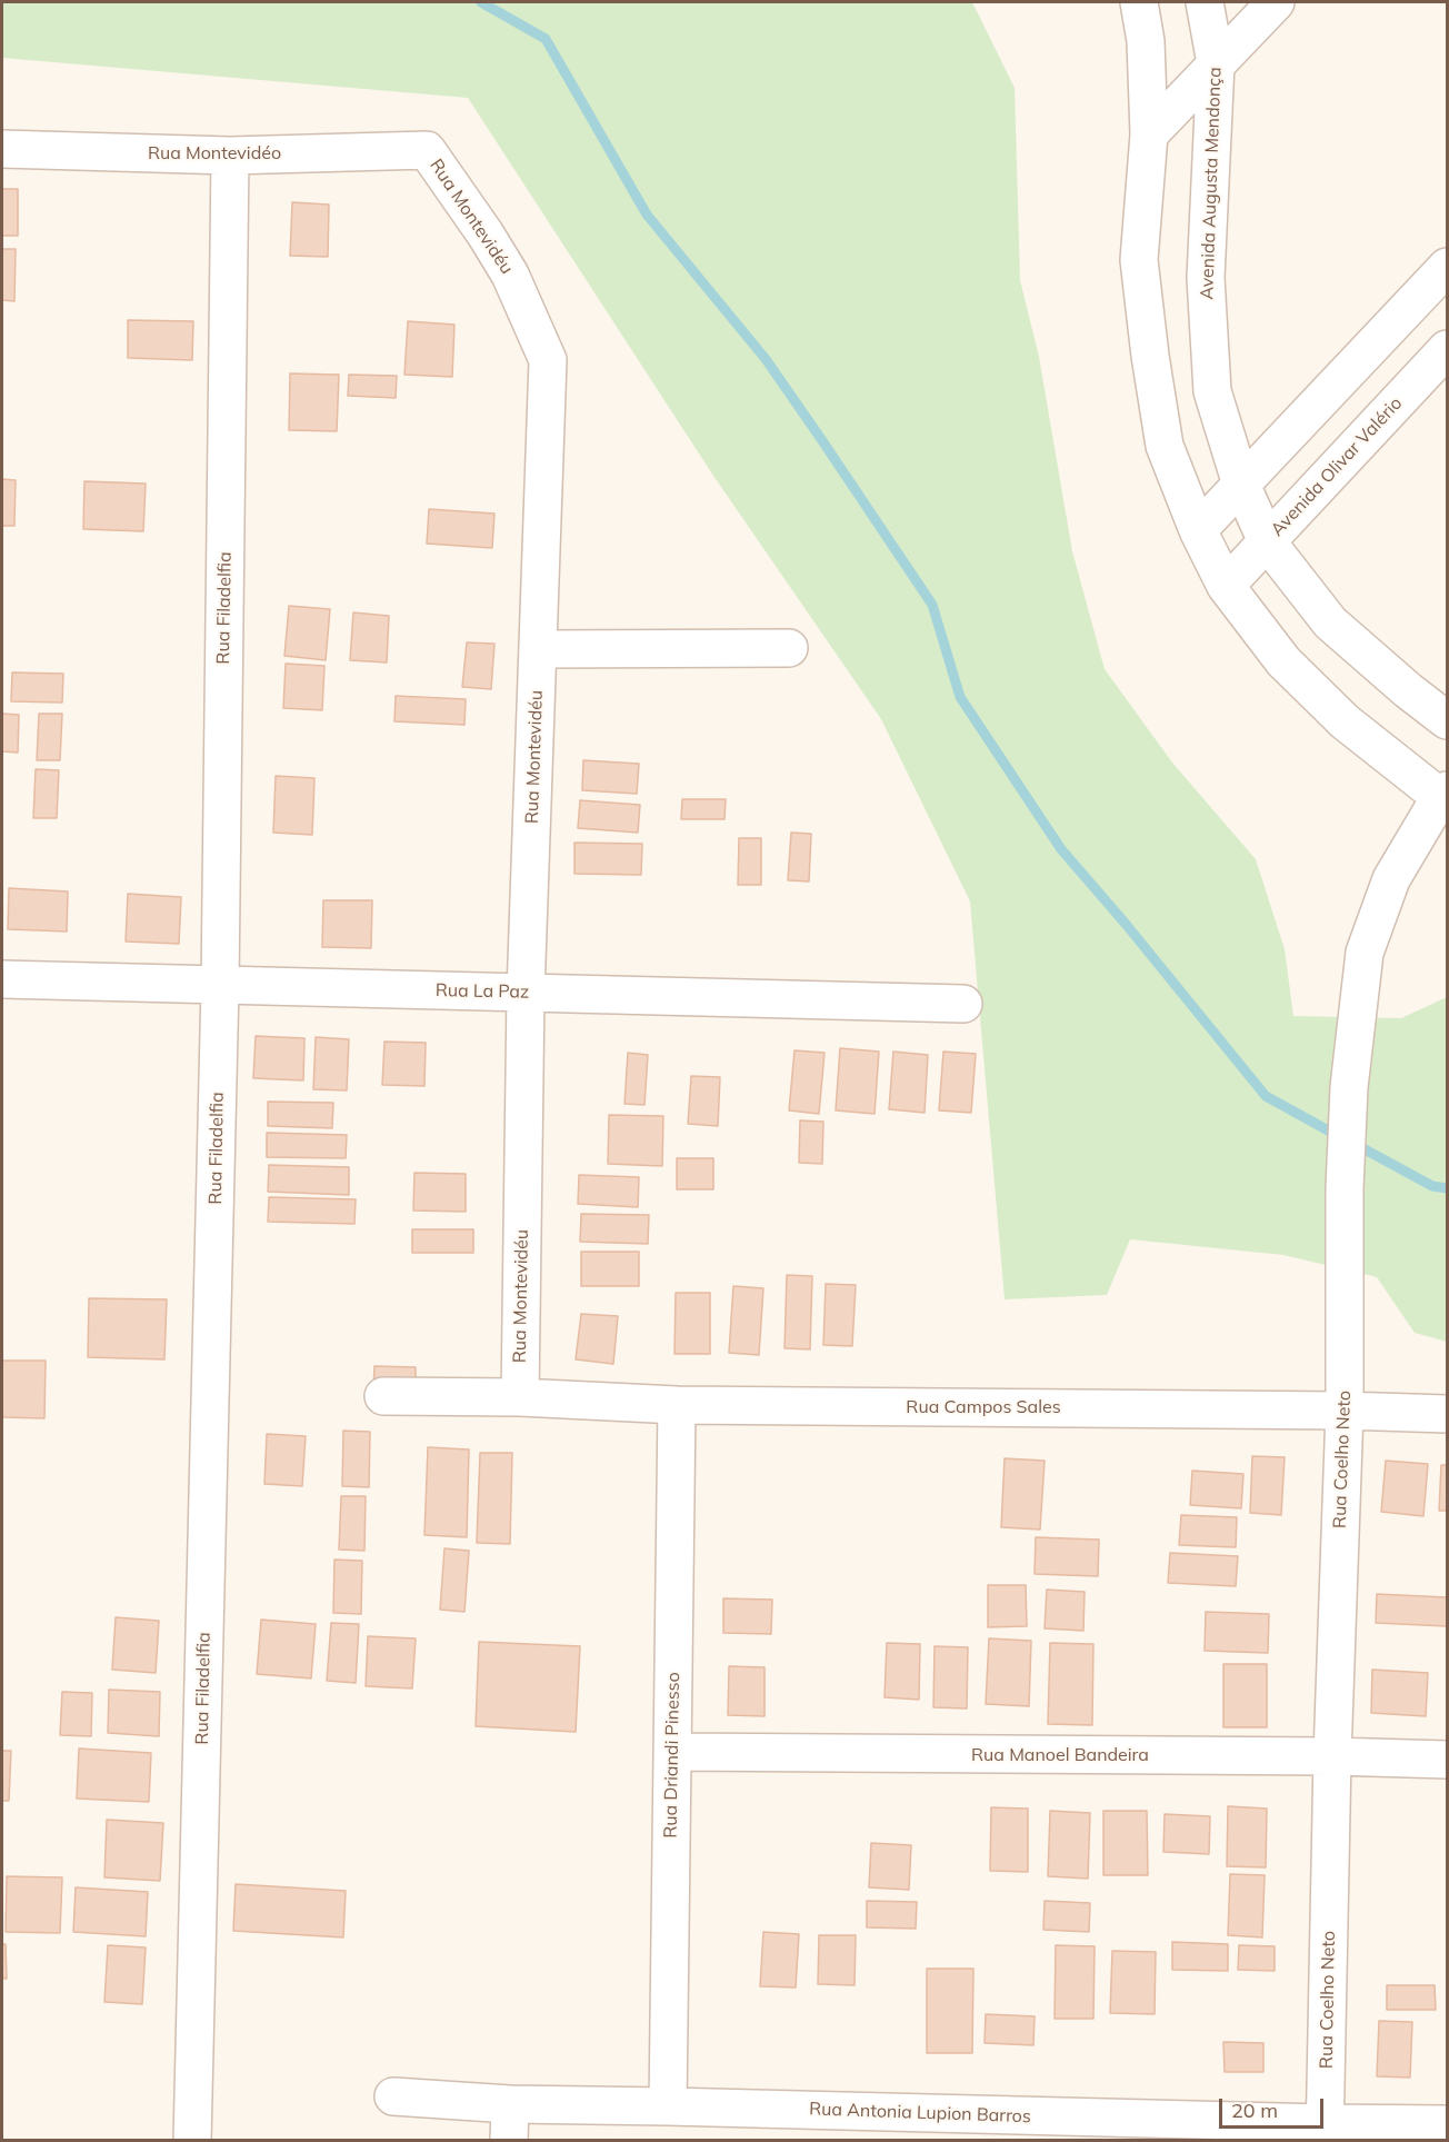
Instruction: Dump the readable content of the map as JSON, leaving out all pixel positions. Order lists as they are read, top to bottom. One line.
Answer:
{"streets":{"street":["Rua Montevidéo","Avenida Augusta Mendonça","Rua Montevidéu","Avenida Olivar Valério","Rua Filadelfia","Rua La Paz","Rua Campos Sales","Rua Coelho Neto","Rua Driandi Pinesso","Rua Manoel Bandeira","Rua Antonia Lupion Barros"]},"crossings":[["Rua Montevidéo","Rua Montevidéu"],["Rua Montevidéo","Rua Filadelfia"],["Avenida Augusta Mendonça","Avenida Olivar Valério"],["Rua Montevidéu","Rua La Paz"],["Rua Montevidéu","Rua Campos Sales"],["Rua Filadelfia","Rua La Paz"],["Rua Campos Sales","Rua Coelho Neto"],["Rua Campos Sales","Rua Driandi Pinesso"],["Rua Coelho Neto","Rua Manoel Bandeira"],["Rua Coelho Neto","Rua Antonia Lupion Barros"],["Rua Driandi Pinesso","Rua Manoel Bandeira"],["Rua Driandi Pinesso","Rua Antonia Lupion Barros"]],"scale_bar":"20 m"}
